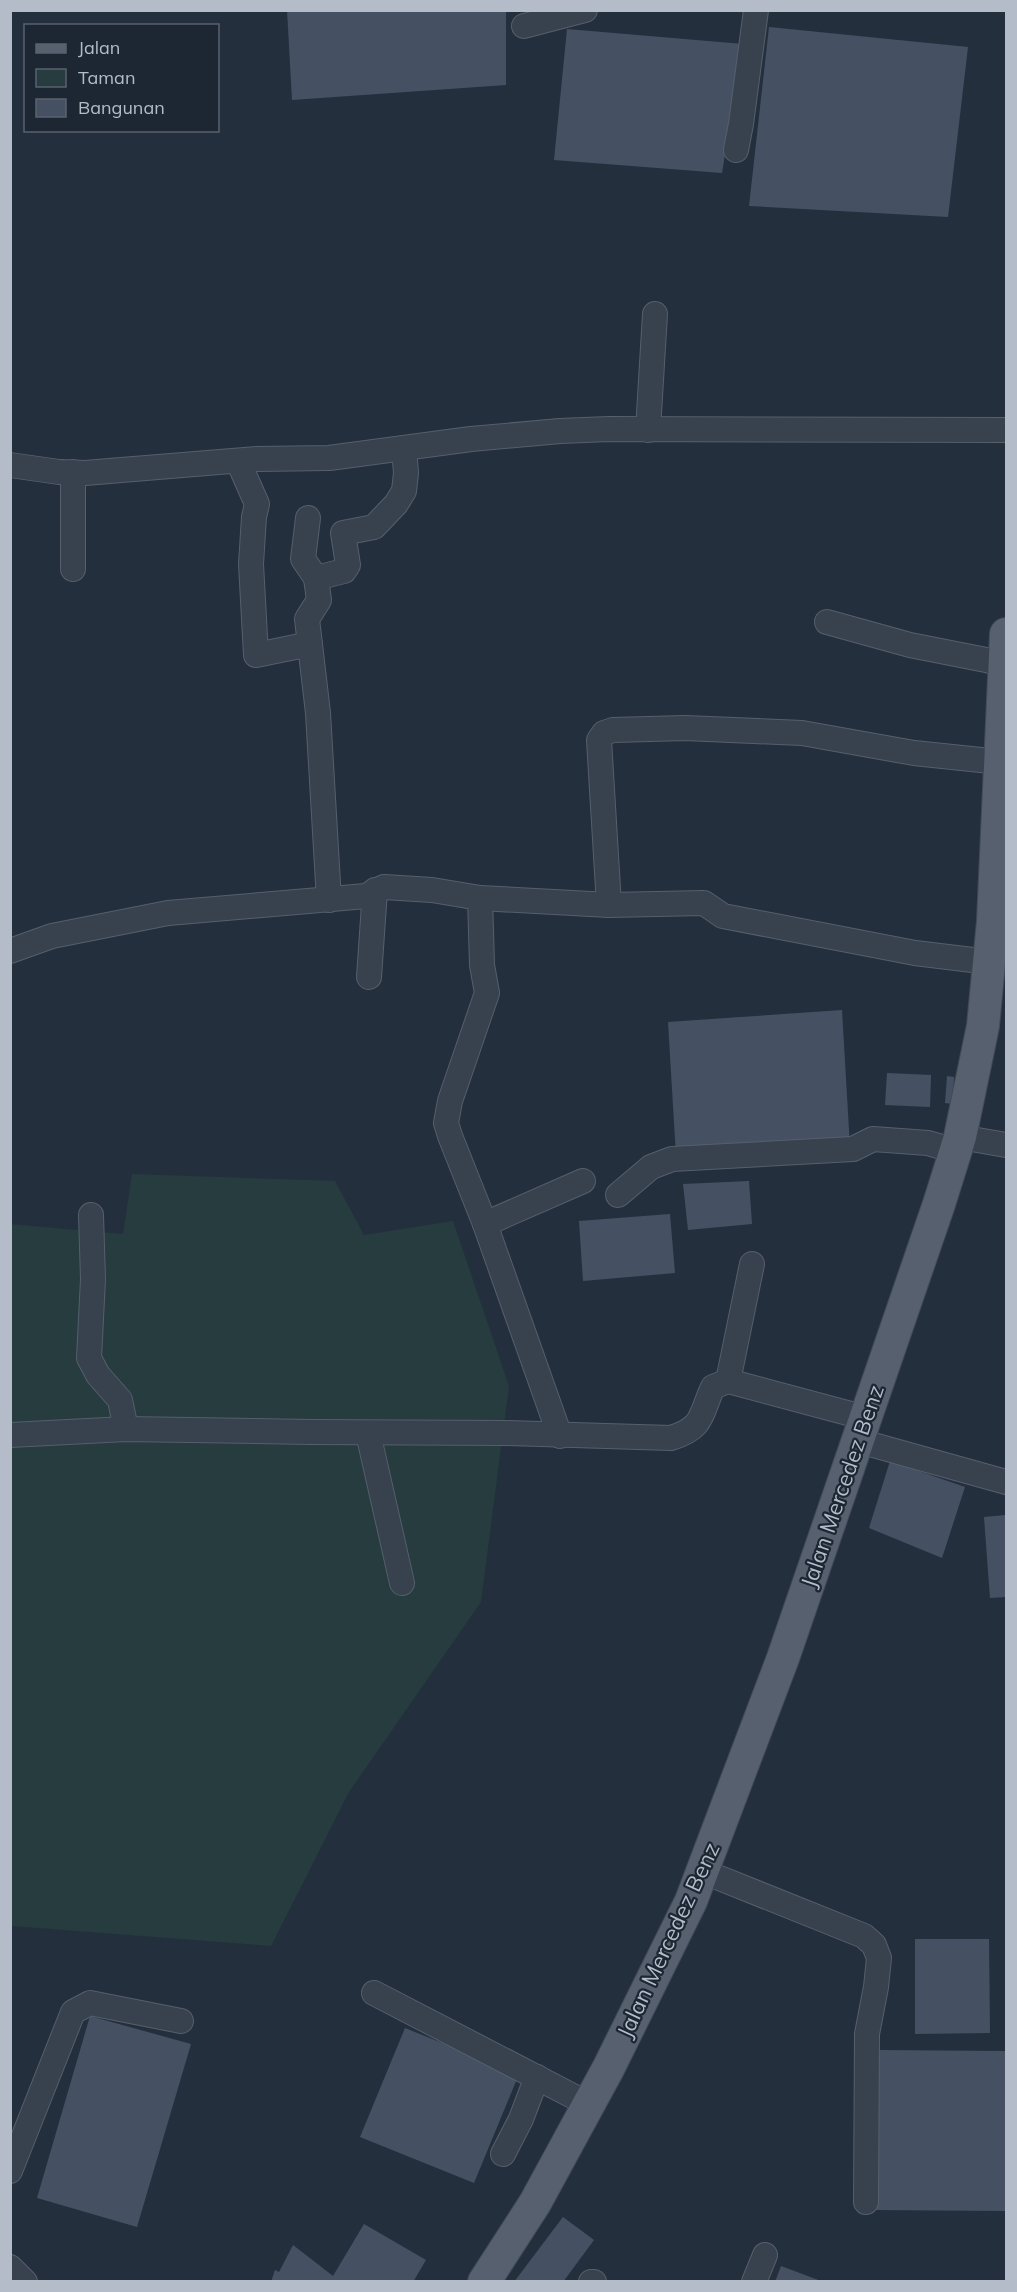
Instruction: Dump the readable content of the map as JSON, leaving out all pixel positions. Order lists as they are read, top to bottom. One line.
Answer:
{"streets":{"main road":["Jalan Mercedez Benz"]},"legend":["Jalan","Taman","Bangunan"]}
